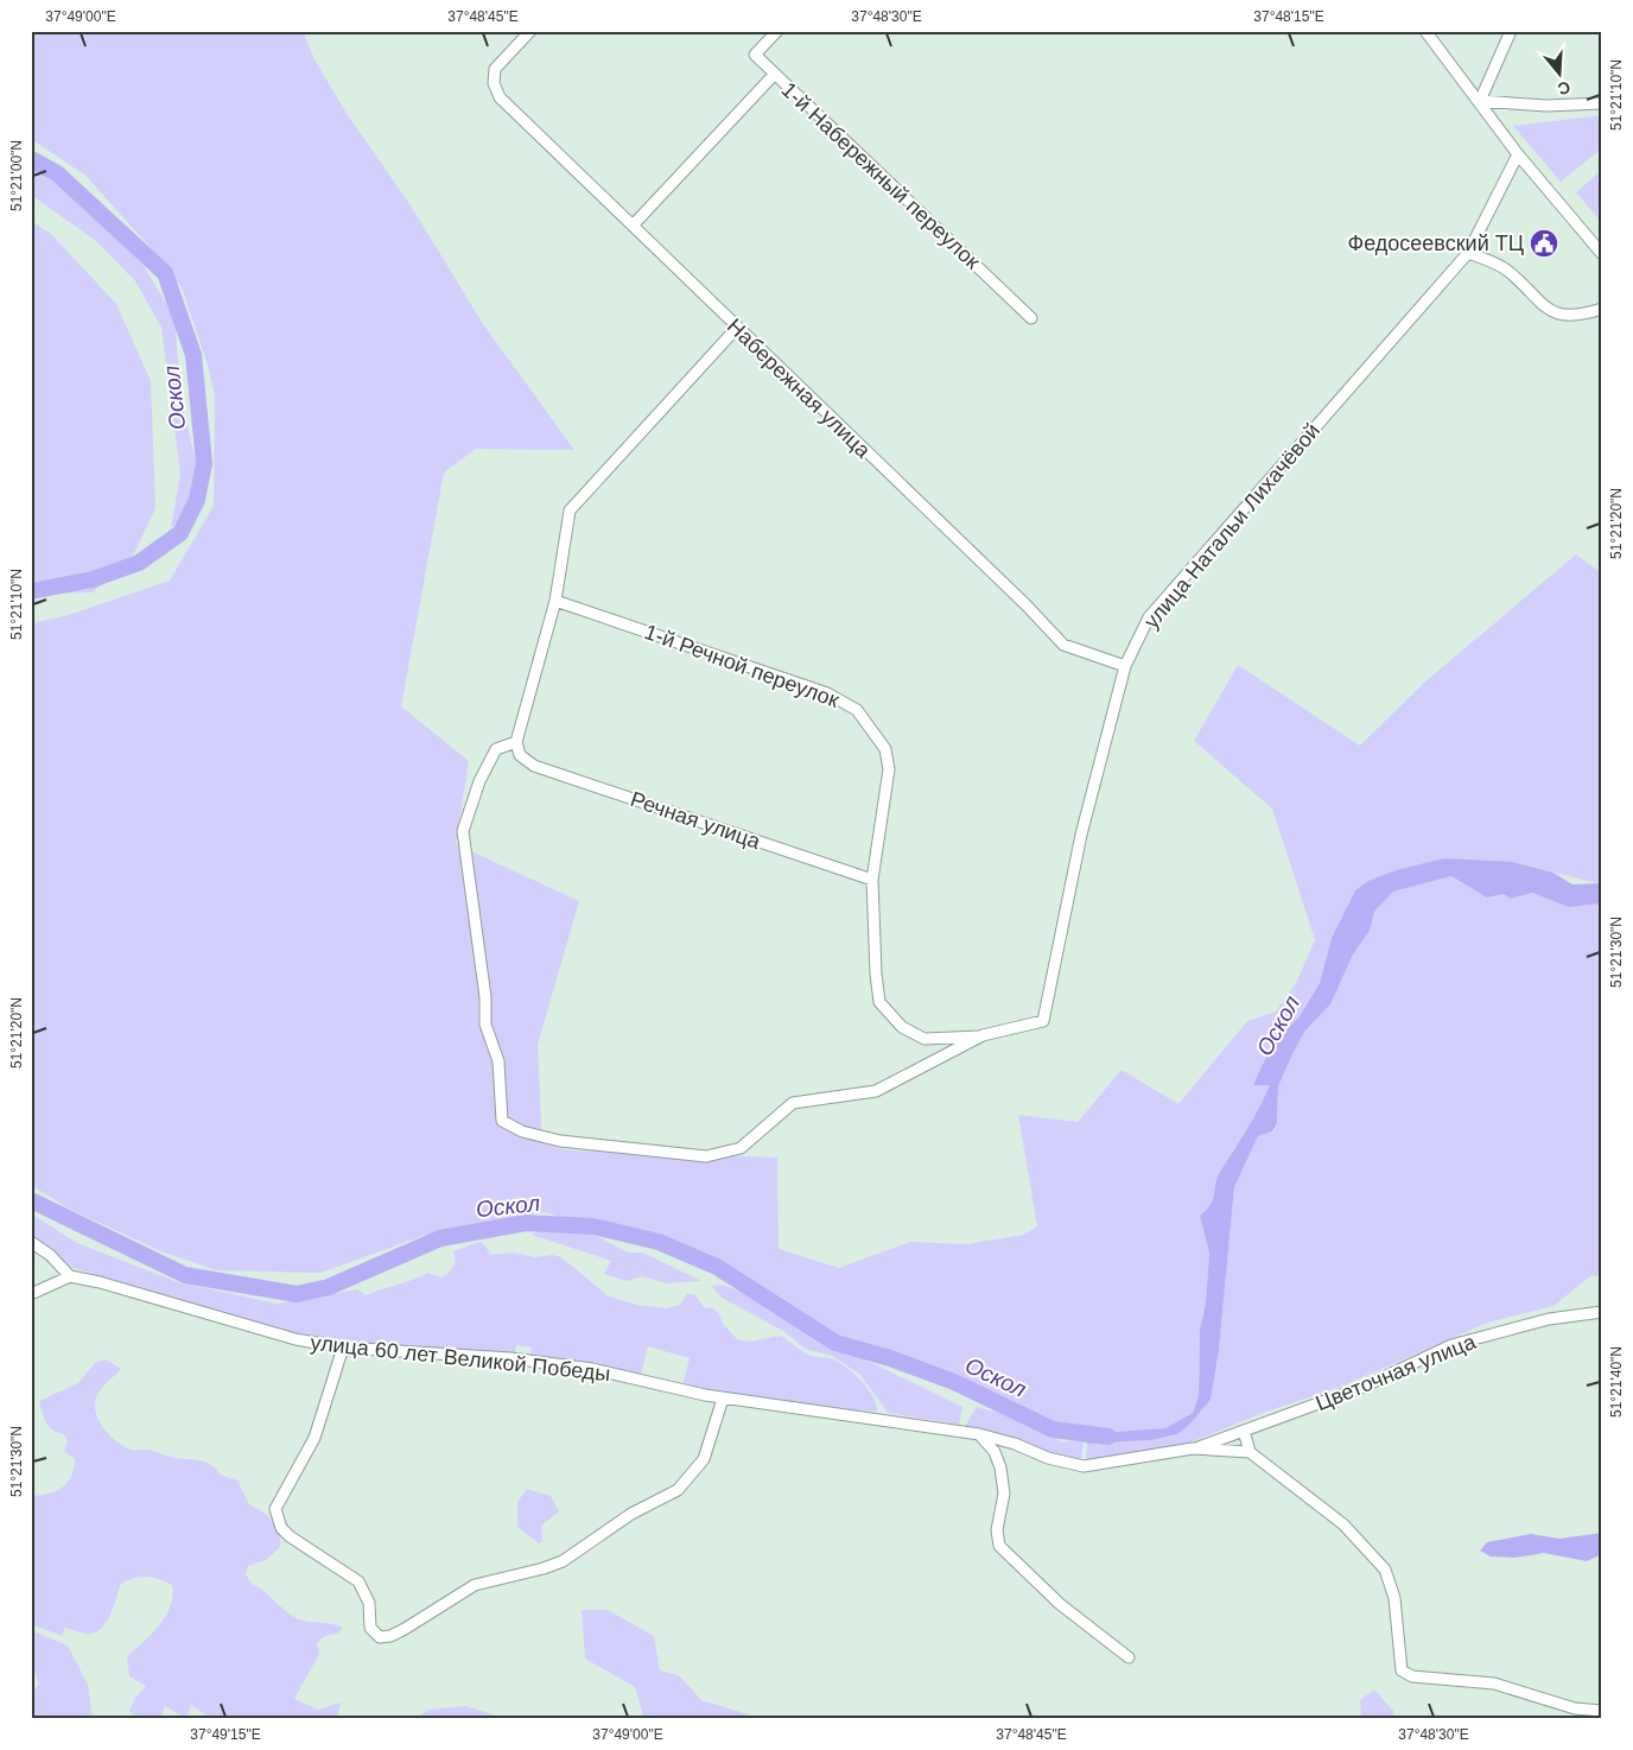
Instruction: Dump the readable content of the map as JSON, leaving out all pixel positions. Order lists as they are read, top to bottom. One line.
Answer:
{"streets":{"street":["1-й Набережный переулок","Набережная улица","улица Натальи Лихачёвой","1-й Речной переулок","Речная улица","улица 60 лет Великой Победы","Цветочная улица"]},"crossings":[["Набережная улица","улица Натальи Лихачёвой"],["улица Натальи Лихачёвой","1-й Речной переулок"],["1-й Речной переулок","Речная улица"],["улица 60 лет Великой Победы","Цветочная улица"]],"water":["Оскол"],"places":{"public building":["Федосеевский ТЦ"]},"north":"bottom","coordinates":["37°49'00\"E","37°48'45\"E","37°48'30\"E","37°48'15\"E","51°21'10\"N","51°21'00\"N","51°21'20\"N","51°21'30\"N","51°21'40\"N","37°49'15\"E"]}
